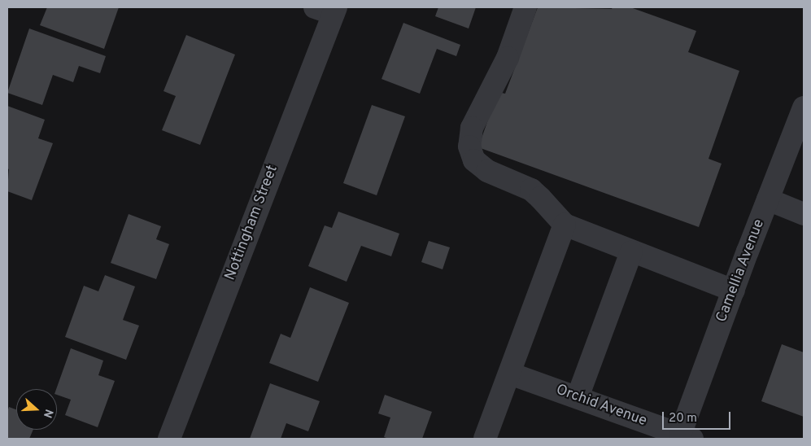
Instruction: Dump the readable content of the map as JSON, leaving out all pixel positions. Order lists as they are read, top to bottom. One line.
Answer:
{"streets":{"street":["Nottingham Street","Camellia Avenue","Orchid Avenue"]},"crossings":[["Camellia Avenue","Orchid Avenue"]],"scale_bar":"20 m","north":"right"}
